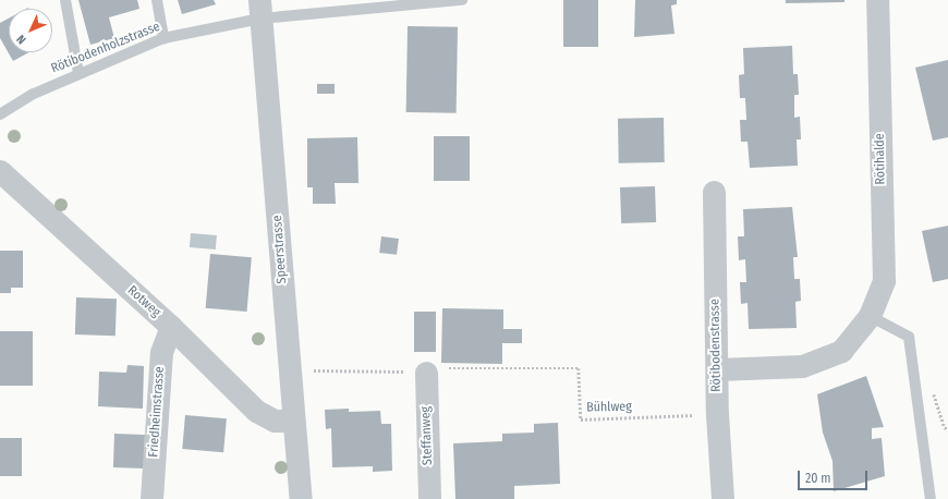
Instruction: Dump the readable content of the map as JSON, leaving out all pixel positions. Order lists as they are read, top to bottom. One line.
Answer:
{"streets":{"street":["Rötihalde","Speerstrasse","Rotweg","Rötibodenstrasse","Friedheimstrasse","Steffanweg"],"lane":["Rötibodenholzstrasse"],"path":["Bühlweg"]},"crossings":[["Rötibodenholzstrasse","Speerstrasse"],["Rötihalde","Rötibodenstrasse"],["Speerstrasse","Rotweg"],["Rotweg","Friedheimstrasse"],["Rötibodenstrasse","Bühlweg"],["Bühlweg","Steffanweg"]],"scale_bar":"20 m","north":"bottom left"}
